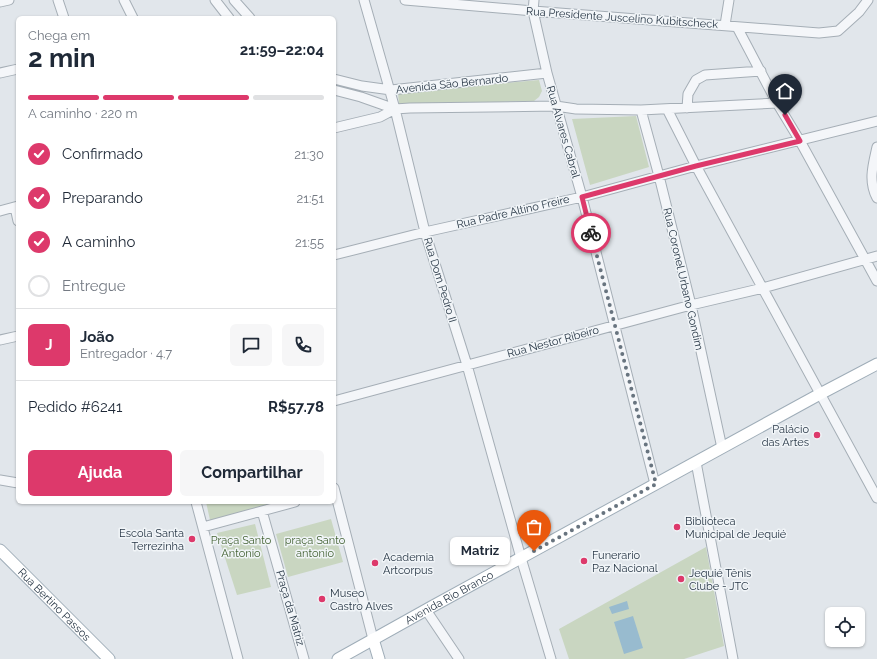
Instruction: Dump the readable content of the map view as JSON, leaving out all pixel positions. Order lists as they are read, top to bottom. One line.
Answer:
{"streets":{"main road":["Avenida Rio Branco","Rua Bertino Passos"],"street":["Rua Presidente Juscelino Kubitscheck","Avenida São Bernardo","Rua Alvares Cabral","Rua Padre Altino Freire","Rua Coronel Urbano Gondim","Rua Dom Pedro II","Rua Nestor Ribeiro","Praça da Matriz"]},"crossings":[["Rua Presidente Juscelino Kubitscheck","Rua Alvares Cabral"],["Avenida São Bernardo","Rua Alvares Cabral"],["Avenida São Bernardo","Rua Coronel Urbano Gondim"],["Avenida São Bernardo","Rua Dom Pedro II"],["Rua Alvares Cabral","Rua Padre Altino Freire"],["Rua Alvares Cabral","Rua Nestor Ribeiro"],["Rua Alvares Cabral","Avenida Rio Branco"],["Rua Padre Altino Freire","Rua Coronel Urbano Gondim"],["Rua Padre Altino Freire","Rua Dom Pedro II"],["Rua Coronel Urbano Gondim","Rua Nestor Ribeiro"],["Rua Coronel Urbano Gondim","Avenida Rio Branco"],["Rua Dom Pedro II","Rua Nestor Ribeiro"],["Rua Dom Pedro II","Avenida Rio Branco"]],"parks":["Praça Santo Antonio","praça Santo antonio"],"places":["Palácio das Artes","Biblioteca Municipal de Jequié","Escola Santa Terrezinha","Matriz","Funerario Paz Nacional","Academia Artcorpus","Jequié Tênis Clube - JTC","Museo Castro Alves"],"page":{"heading":["2 min","Chega em","21:59–22:04"],"panel":["João","Entregador · 4.7","Pedido #6241","R$57.78"],"bar":"A caminho · 220 m","list":[["Confirmado","21:30"],["Preparando","21:51"],["A caminho","21:55"],"Entregue"],"round":"J","buttons":["Ajuda","Compartilhar"],"bubble":"Matriz"}}
